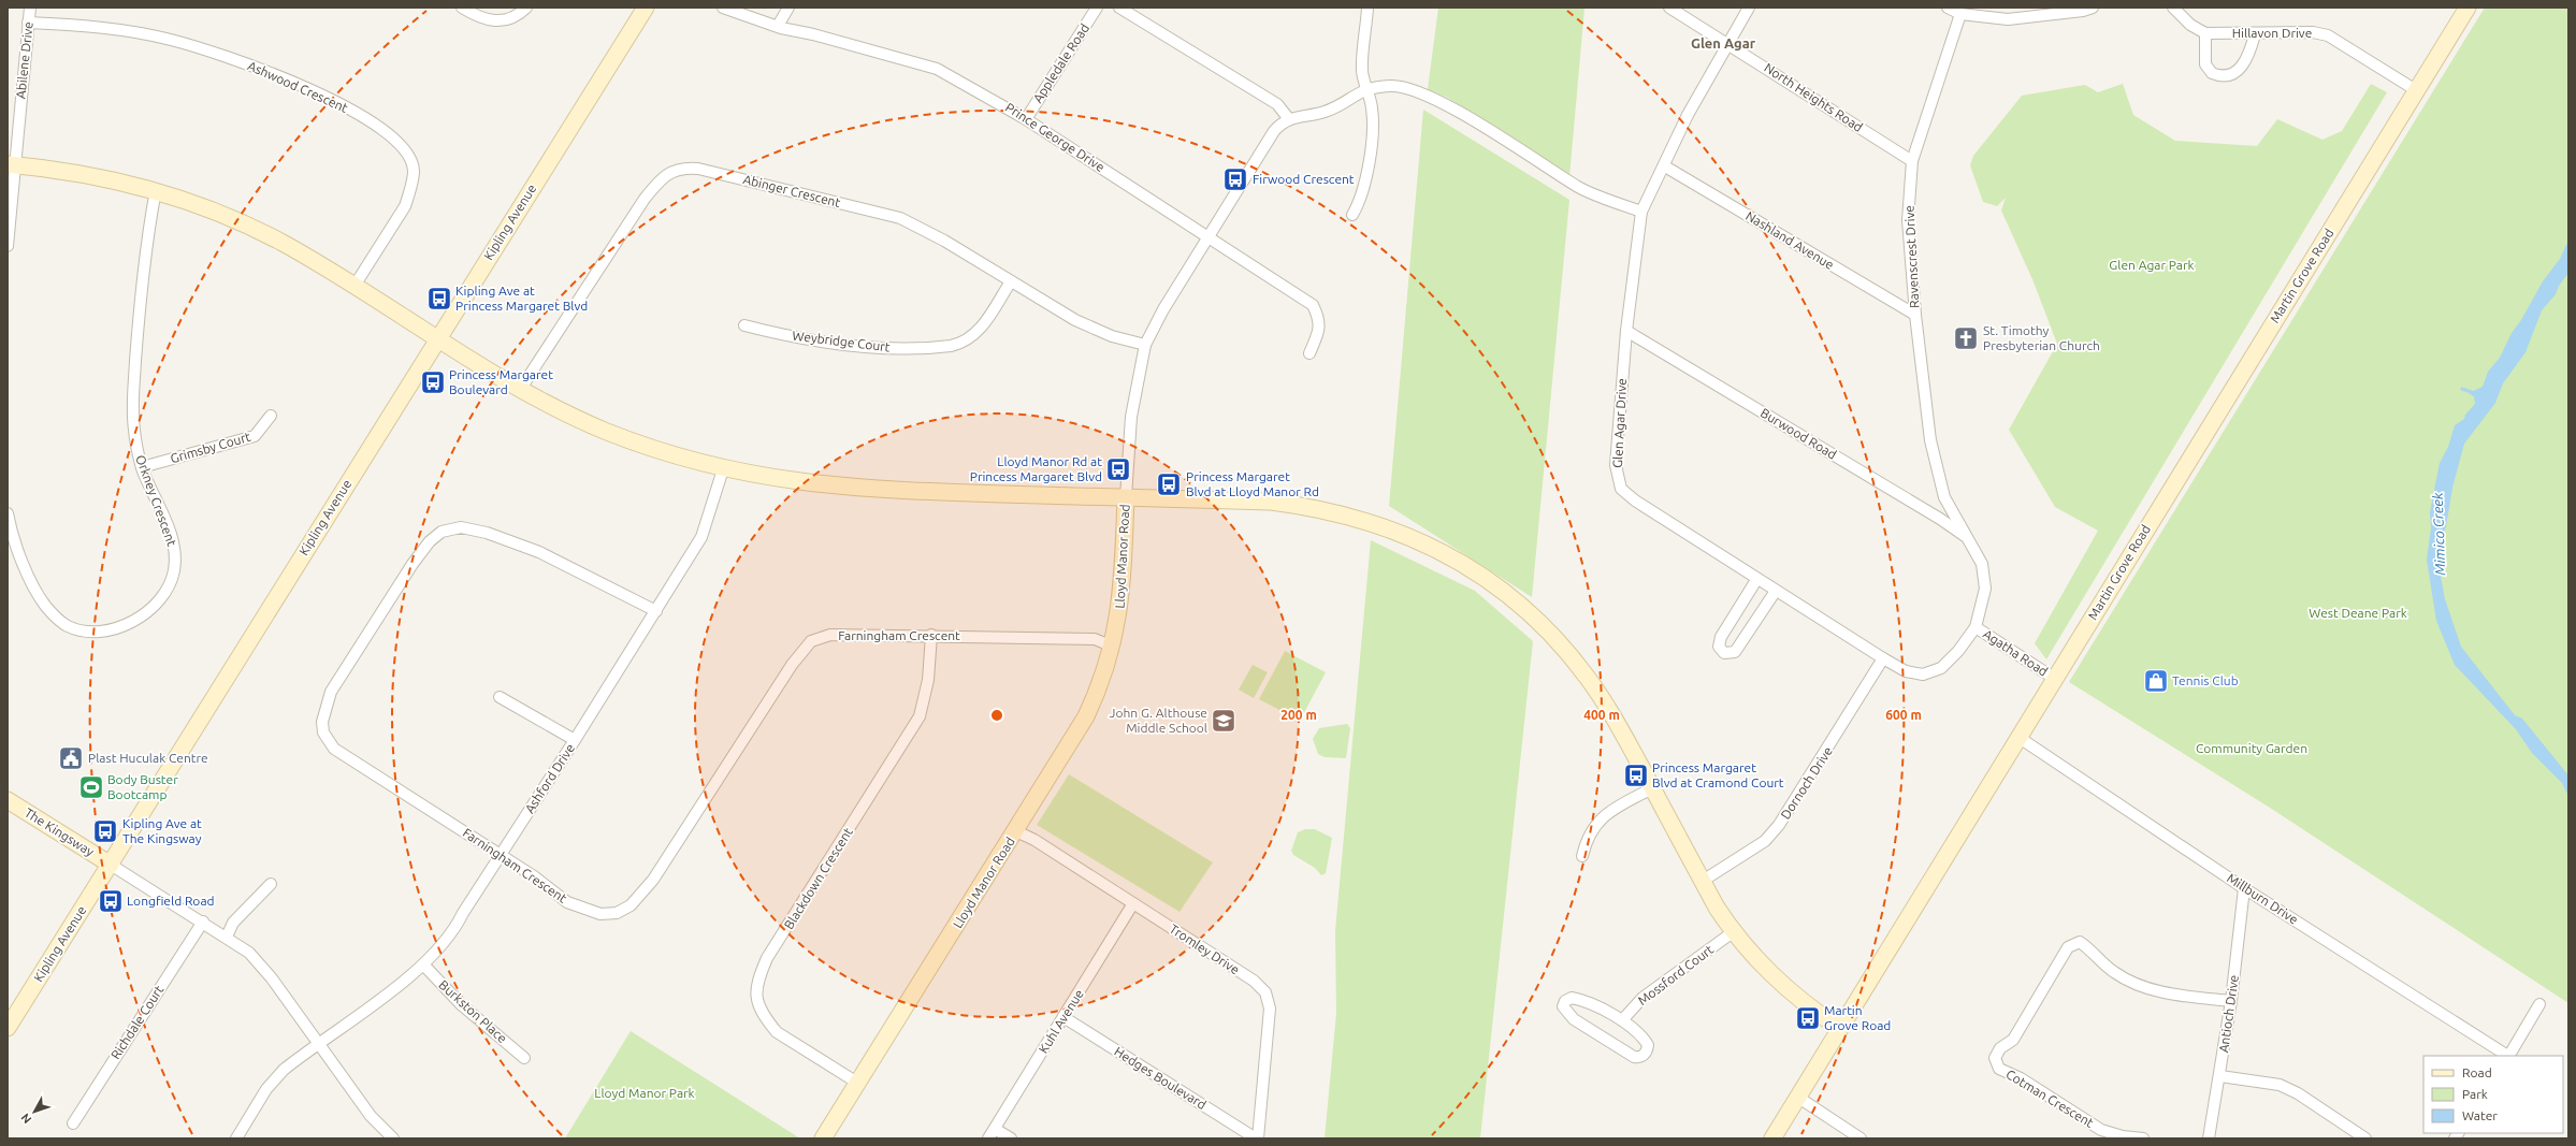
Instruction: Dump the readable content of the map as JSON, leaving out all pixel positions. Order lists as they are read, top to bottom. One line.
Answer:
{"streets":{"street":["Hillavon Drive","Abilene Drive","Appledale Road","Ashwood Crescent","North Heights Road","Prince George Drive","Abinger Crescent","Kipling Avenue","Nashland Avenue","Ravenscrest Drive","Martin Grove Road","Weybridge Court","Glen Agar Drive","Burwood Road","Grimsby Court","Orkney Crescent","Lloyd Manor Road","Farningham Crescent","Agatha Road","Ashford Drive","Dornoch Drive","The Kingsway","Blackdown Crescent","Millburn Drive","Tromley Drive","Mossford Court","Burkston Place","Antioch Drive","Kuhl Avenue","Richdale Court","Hedges Boulevard","Cotman Crescent"]},"crossings":[["Hillavon Drive","Martin Grove Road"],["Abilene Drive","Ashwood Crescent"],["Appledale Road","Prince George Drive"],["North Heights Road","Ravenscrest Drive"],["North Heights Road","Glen Agar Drive"],["Prince George Drive","Lloyd Manor Road"],["Abinger Crescent","Weybridge Court"],["Abinger Crescent","Lloyd Manor Road"],["Kipling Avenue","The Kingsway"],["Nashland Avenue","Ravenscrest Drive"],["Nashland Avenue","Glen Agar Drive"],["Ravenscrest Drive","Glen Agar Drive"],["Ravenscrest Drive","Burwood Road"],["Ravenscrest Drive","Agatha Road"],["Martin Grove Road","Agatha Road"],["Martin Grove Road","Millburn Drive"],["Glen Agar Drive","Burwood Road"],["Glen Agar Drive","Agatha Road"],["Glen Agar Drive","Dornoch Drive"],["Grimsby Court","Orkney Crescent"],["Lloyd Manor Road","Farningham Crescent"],["Lloyd Manor Road","Blackdown Crescent"],["Lloyd Manor Road","Tromley Drive"],["Farningham Crescent","Ashford Drive"],["Farningham Crescent","Blackdown Crescent"],["Ashford Drive","Burkston Place"],["Millburn Drive","Antioch Drive"],["Tromley Drive","Kuhl Avenue"],["Tromley Drive","Hedges Boulevard"],["Antioch Drive","Cotman Crescent"],["Kuhl Avenue","Hedges Boulevard"]],"districts":["Glen Agar"],"water":["Mimico Creek"],"parks":["Glen Agar Park","West Deane Park","Community Garden","Lloyd Manor Park"],"places":{"bus stop":["Firwood Crescent","Kipling Ave at Princess Margaret Blvd","Princess Margaret Boulevard","Lloyd Manor Rd at Princess Margaret Blvd","Princess Margaret Blvd at Lloyd Manor Rd","Princess Margaret Blvd at Cramond Court","Kipling Ave at The Kingsway","Longfield Road","Martin Grove Road"],"church":["St. Timothy Presbyterian Church"],"shop":["Tennis Club"],"school or university":["John G. Althouse Middle School"],"public building":["Plast Huculak Centre"],"sports":["Body Buster Bootcamp"]},"legend":["Road","Park","Water"],"north":"bottom left","rings":["200 m","400 m","600 m"]}
